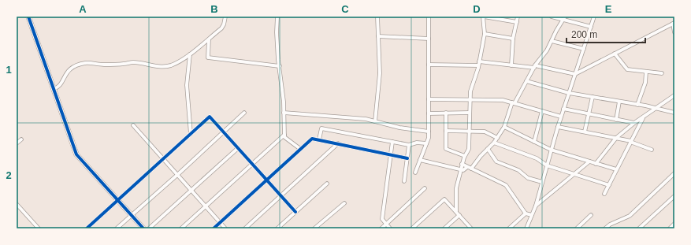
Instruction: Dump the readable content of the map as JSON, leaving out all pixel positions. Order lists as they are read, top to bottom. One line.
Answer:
{"scale_bar":"200 m","grid":{"columns":["A","B","C","D","E"],"rows":["1","2"]}}
